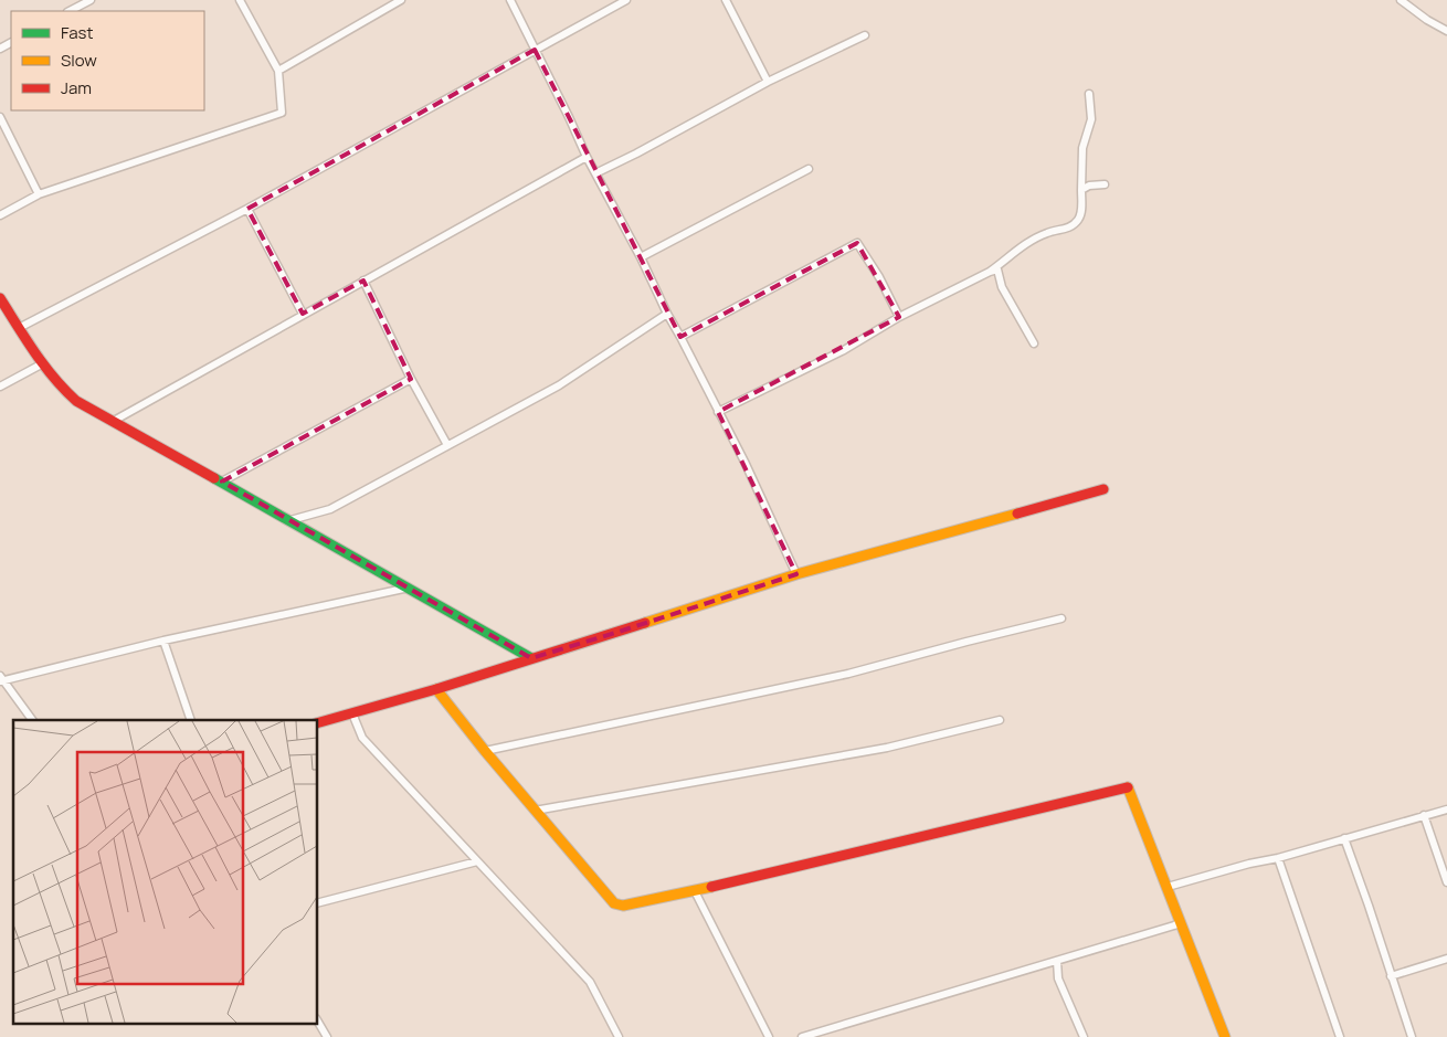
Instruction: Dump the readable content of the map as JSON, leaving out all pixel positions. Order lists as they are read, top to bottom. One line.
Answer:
{"legend":["Fast","Slow","Jam"]}
